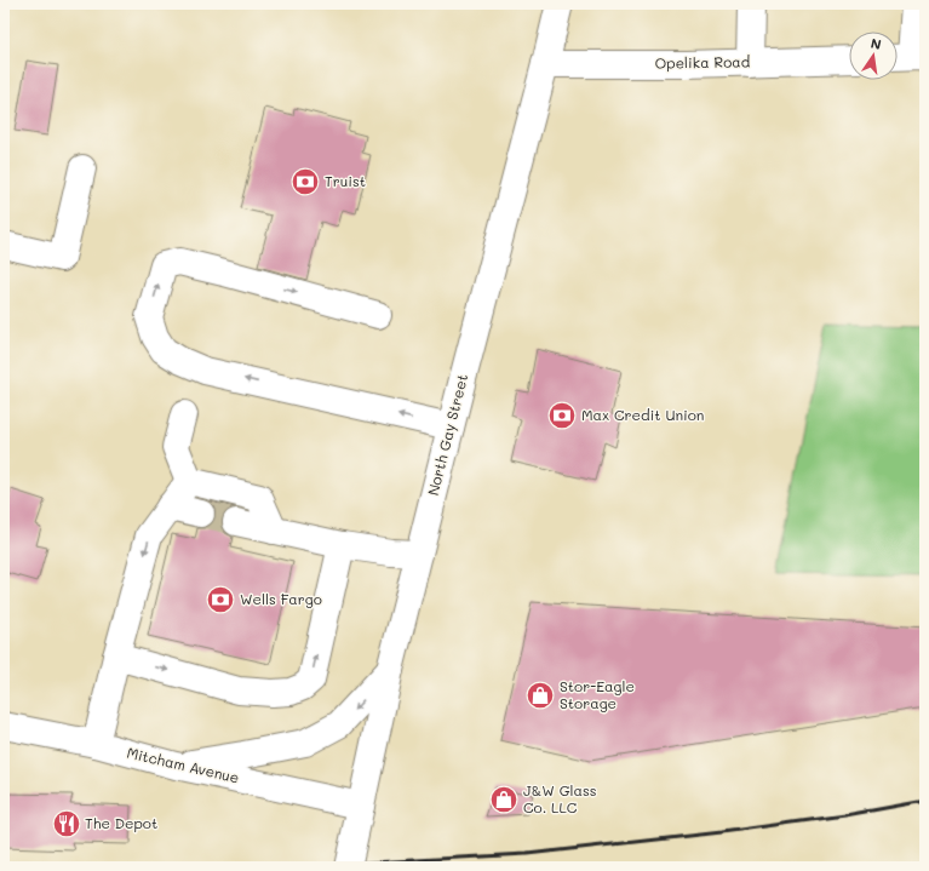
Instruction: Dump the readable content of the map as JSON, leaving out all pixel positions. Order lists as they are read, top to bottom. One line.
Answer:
{"streets":{"main road":["Opelika Road","North Gay Street","Mitcham Avenue"]},"crossings":[["Opelika Road","North Gay Street"],["North Gay Street","Mitcham Avenue"]],"places":{"bank":["Truist","Max Credit Union","Wells Fargo"],"shop":["Stor-Eagle Storage","J&W Glass Co. LLC"],"restaurant":["The Depot"]},"north":"top"}
